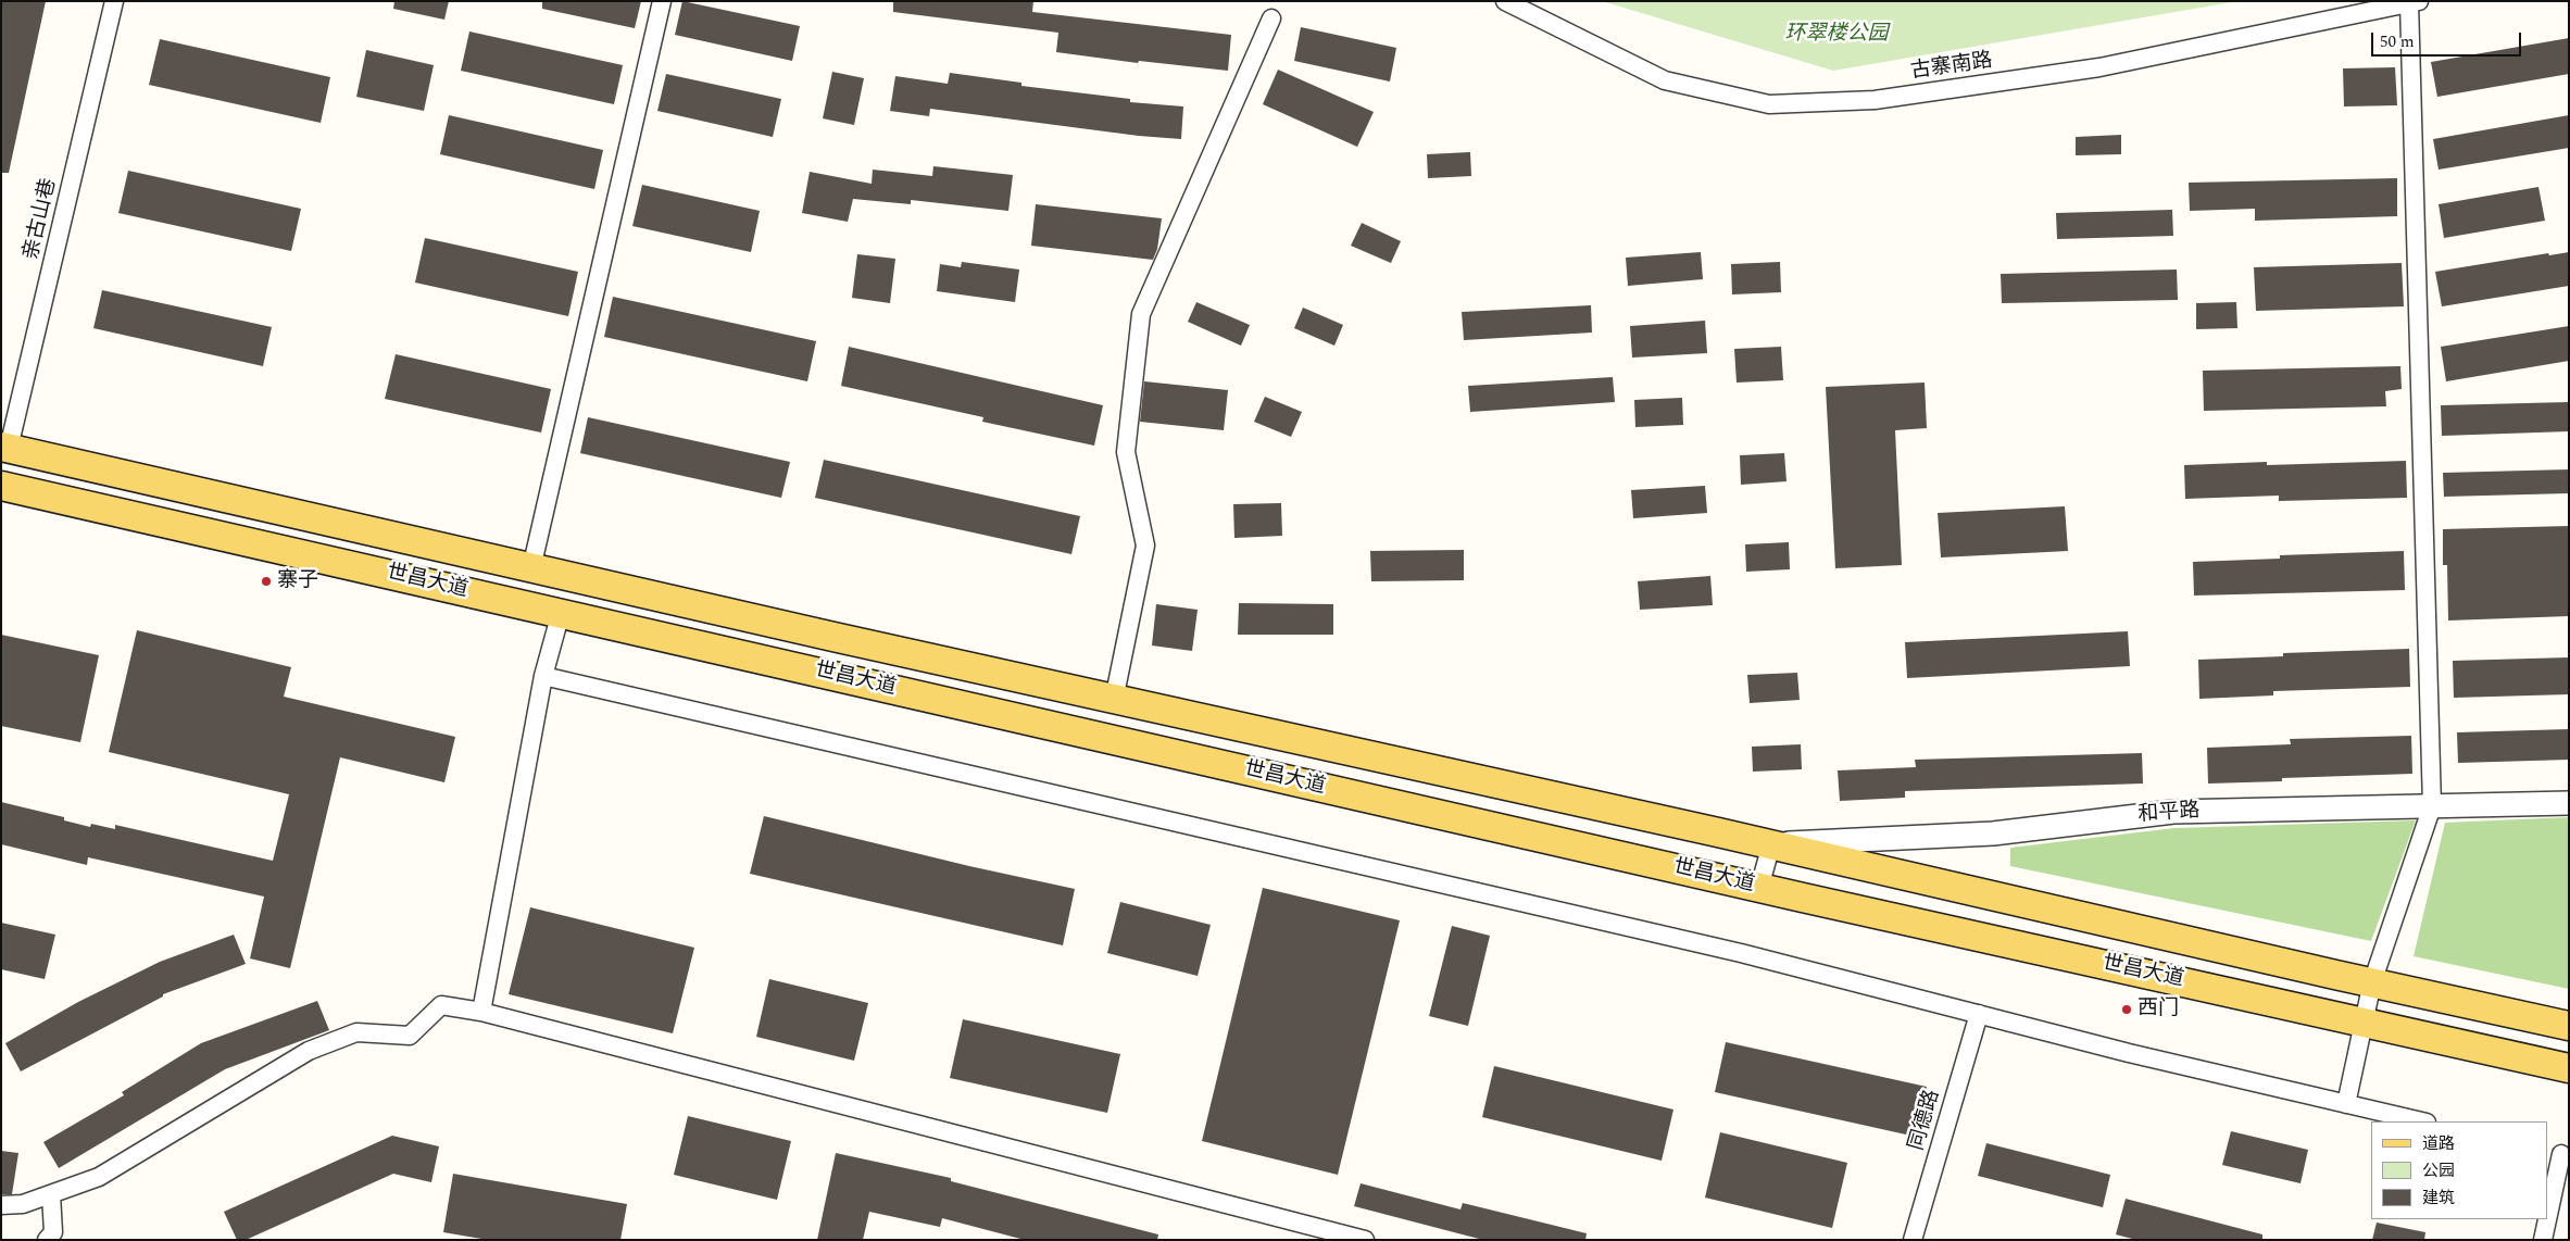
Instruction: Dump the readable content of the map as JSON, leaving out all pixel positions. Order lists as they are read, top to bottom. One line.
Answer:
{"streets":{"main road":["世昌大道"],"street":["古寨南路","亲古山巷","和平路","同德路"]},"crossings":[["亲古山巷","世昌大道"],["世昌大道","和平路"]],"parks":["环翠楼公园"],"places":["寨子","西门"],"legend":["道路","公园","建筑"],"scale_bar":"50 m"}
